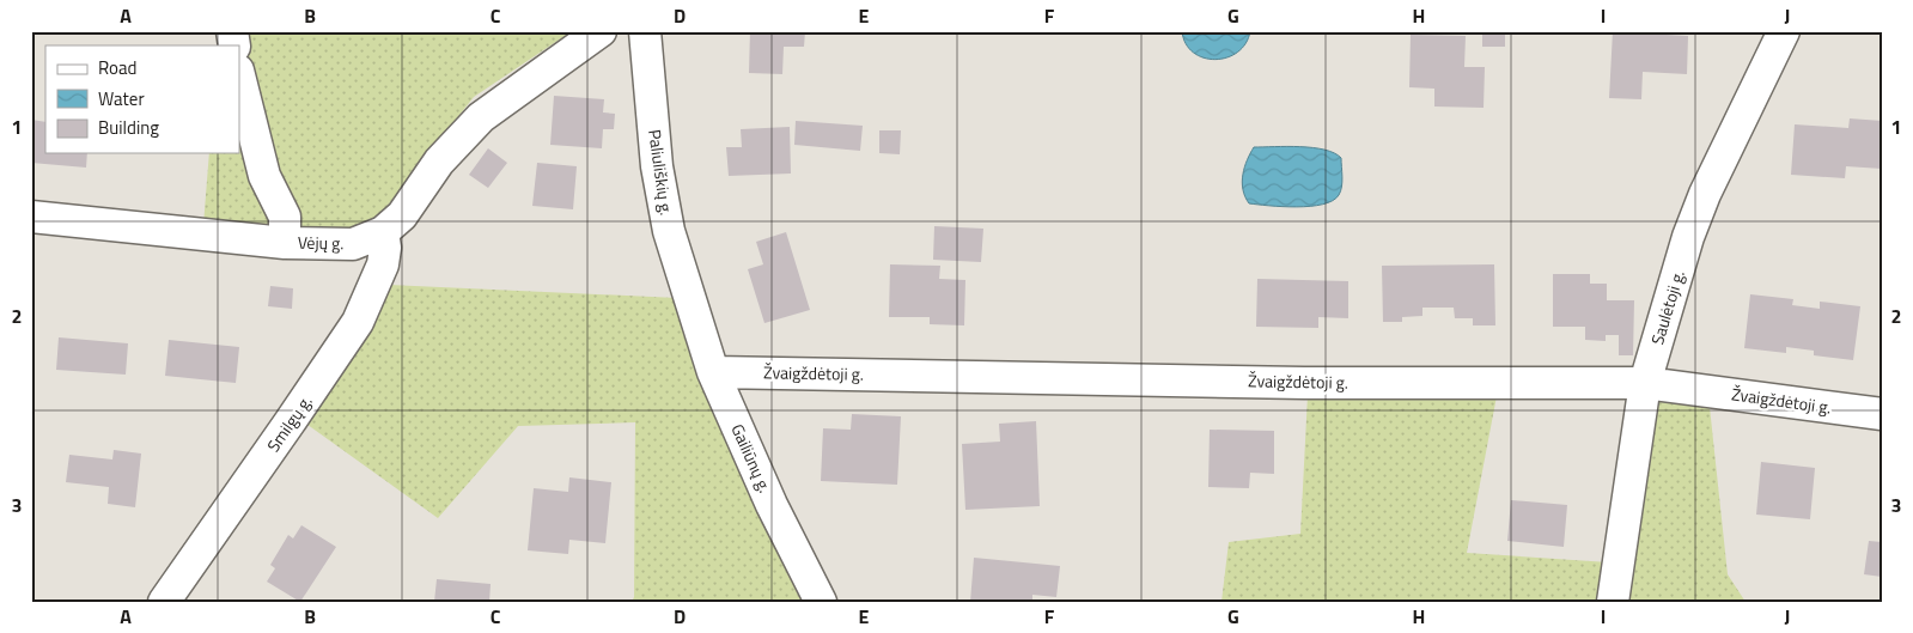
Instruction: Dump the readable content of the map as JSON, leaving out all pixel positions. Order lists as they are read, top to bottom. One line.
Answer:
{"streets":{"street":["Paliuliškių g.","Vėjų g.","Saulėtoji g.","Žvaigždėtoji g.","Smilgų g.","Gailiūnų g."]},"crossings":[["Paliuliškių g.","Gailiūnų g."],["Vėjų g.","Smilgų g."],["Saulėtoji g.","Žvaigždėtoji g."],["Žvaigždėtoji g.","Gailiūnų g."]],"legend":["Road","Water","Building"],"grid":{"columns":["A","B","C","D","E","F","G","H","I","J"],"rows":["1","2","3"]}}
